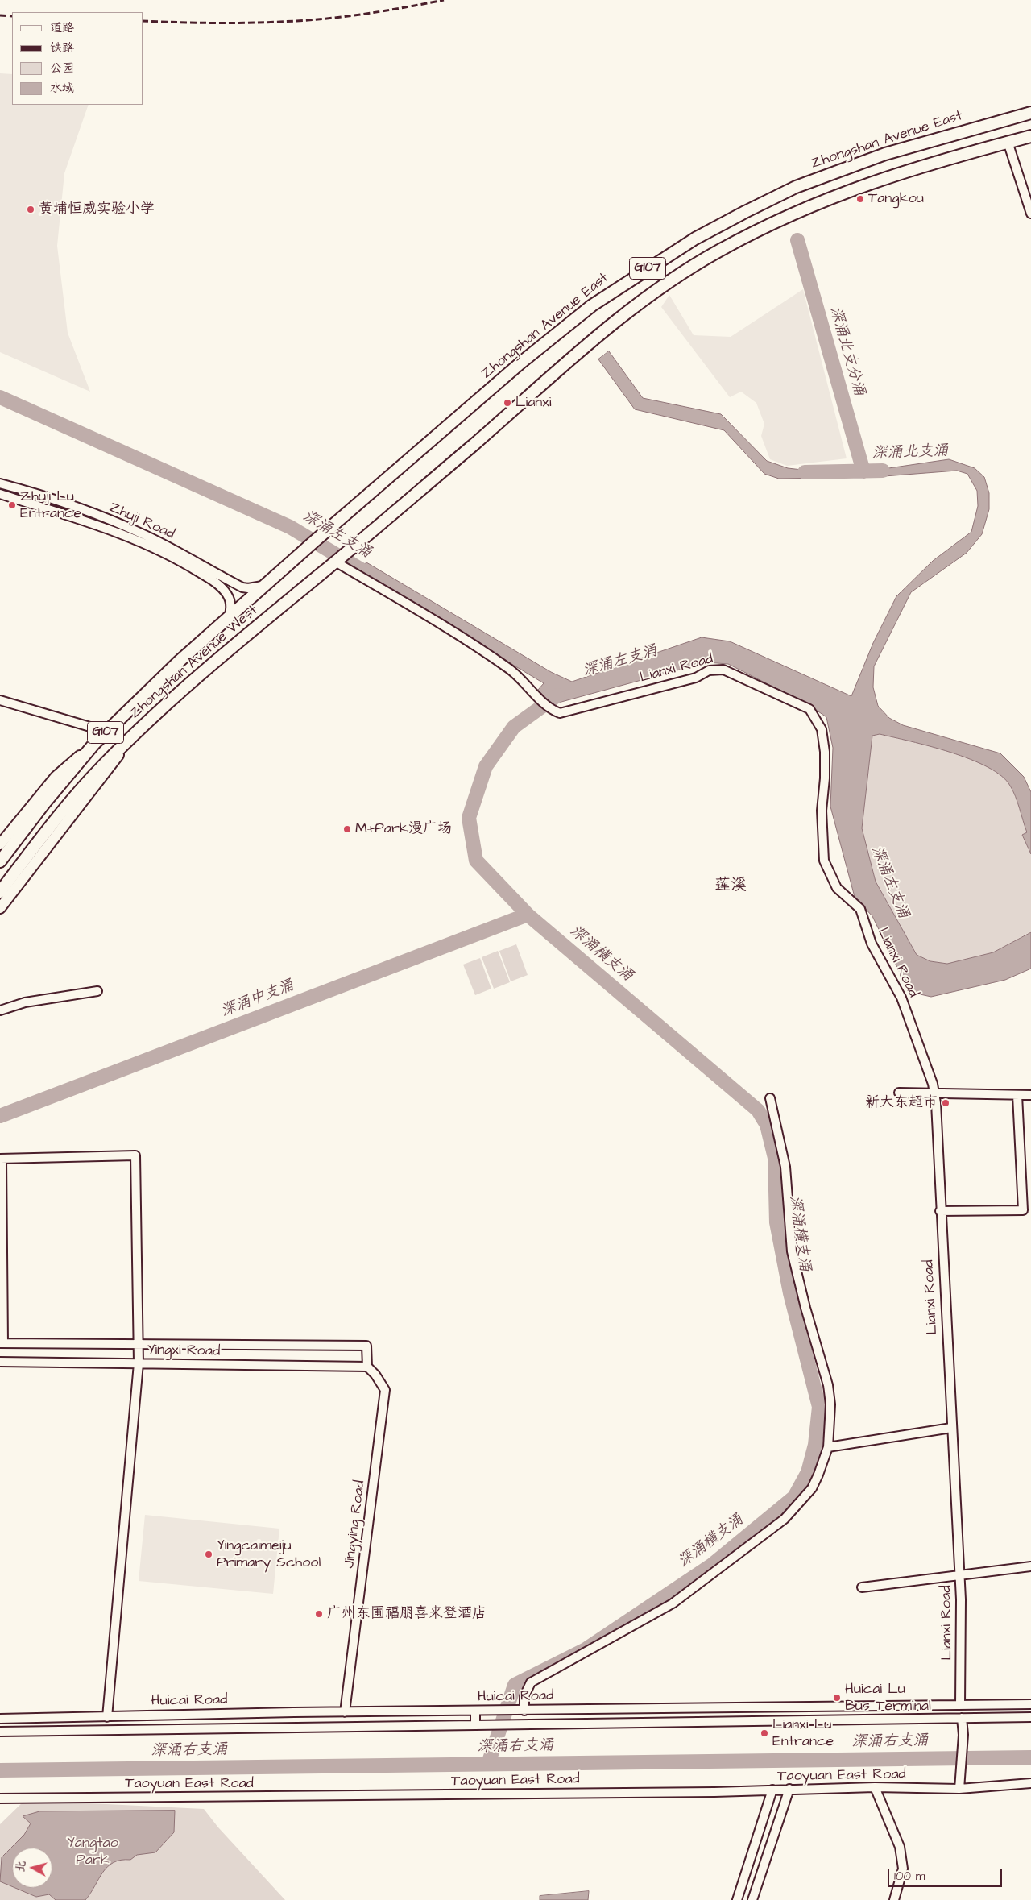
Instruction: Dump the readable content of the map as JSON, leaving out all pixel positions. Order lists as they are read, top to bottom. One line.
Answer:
{"streets":{"highway":["Zhongshan Avenue East","G107","Zhongshan Avenue West"],"street":["Zhuji Road","Lianxi Road","Yingxi Road","Jingying Road","Huicai Road","Taoyuan East Road"]},"crossings":[["Zhongshan Avenue East","Zhuji Road"],["Zhongshan Avenue East","Zhongshan Avenue West"],["G107","Zhongshan Avenue West"],["G107","Lianxi Road"],["Zhuji Road","Zhongshan Avenue West"],["Zhongshan Avenue West","Lianxi Road"],["Lianxi Road","Huicai Road"],["Yingxi Road","Jingying Road"],["Jingying Road","Huicai Road"]],"districts":["莲溪"],"water":["深涌北支分涌","深涌北支涌","深涌左支涌","深涌横支涌","深涌中支涌","深涌右支涌"],"parks":["Yangtao Park"],"places":["Tangkou","黄埔恒威实验小学","Lianxi","Zhuji Lu Entrance","M+Park漫广场","新大东超市","Yingcaimeiju Primary School","广州东圃福朋喜来登酒店","Huicai Lu Bus Terminal","Lianxi Lu Entrance"],"legend":["道路","铁路","公园","水域"],"scale_bar":"100 m","north":"left"}
